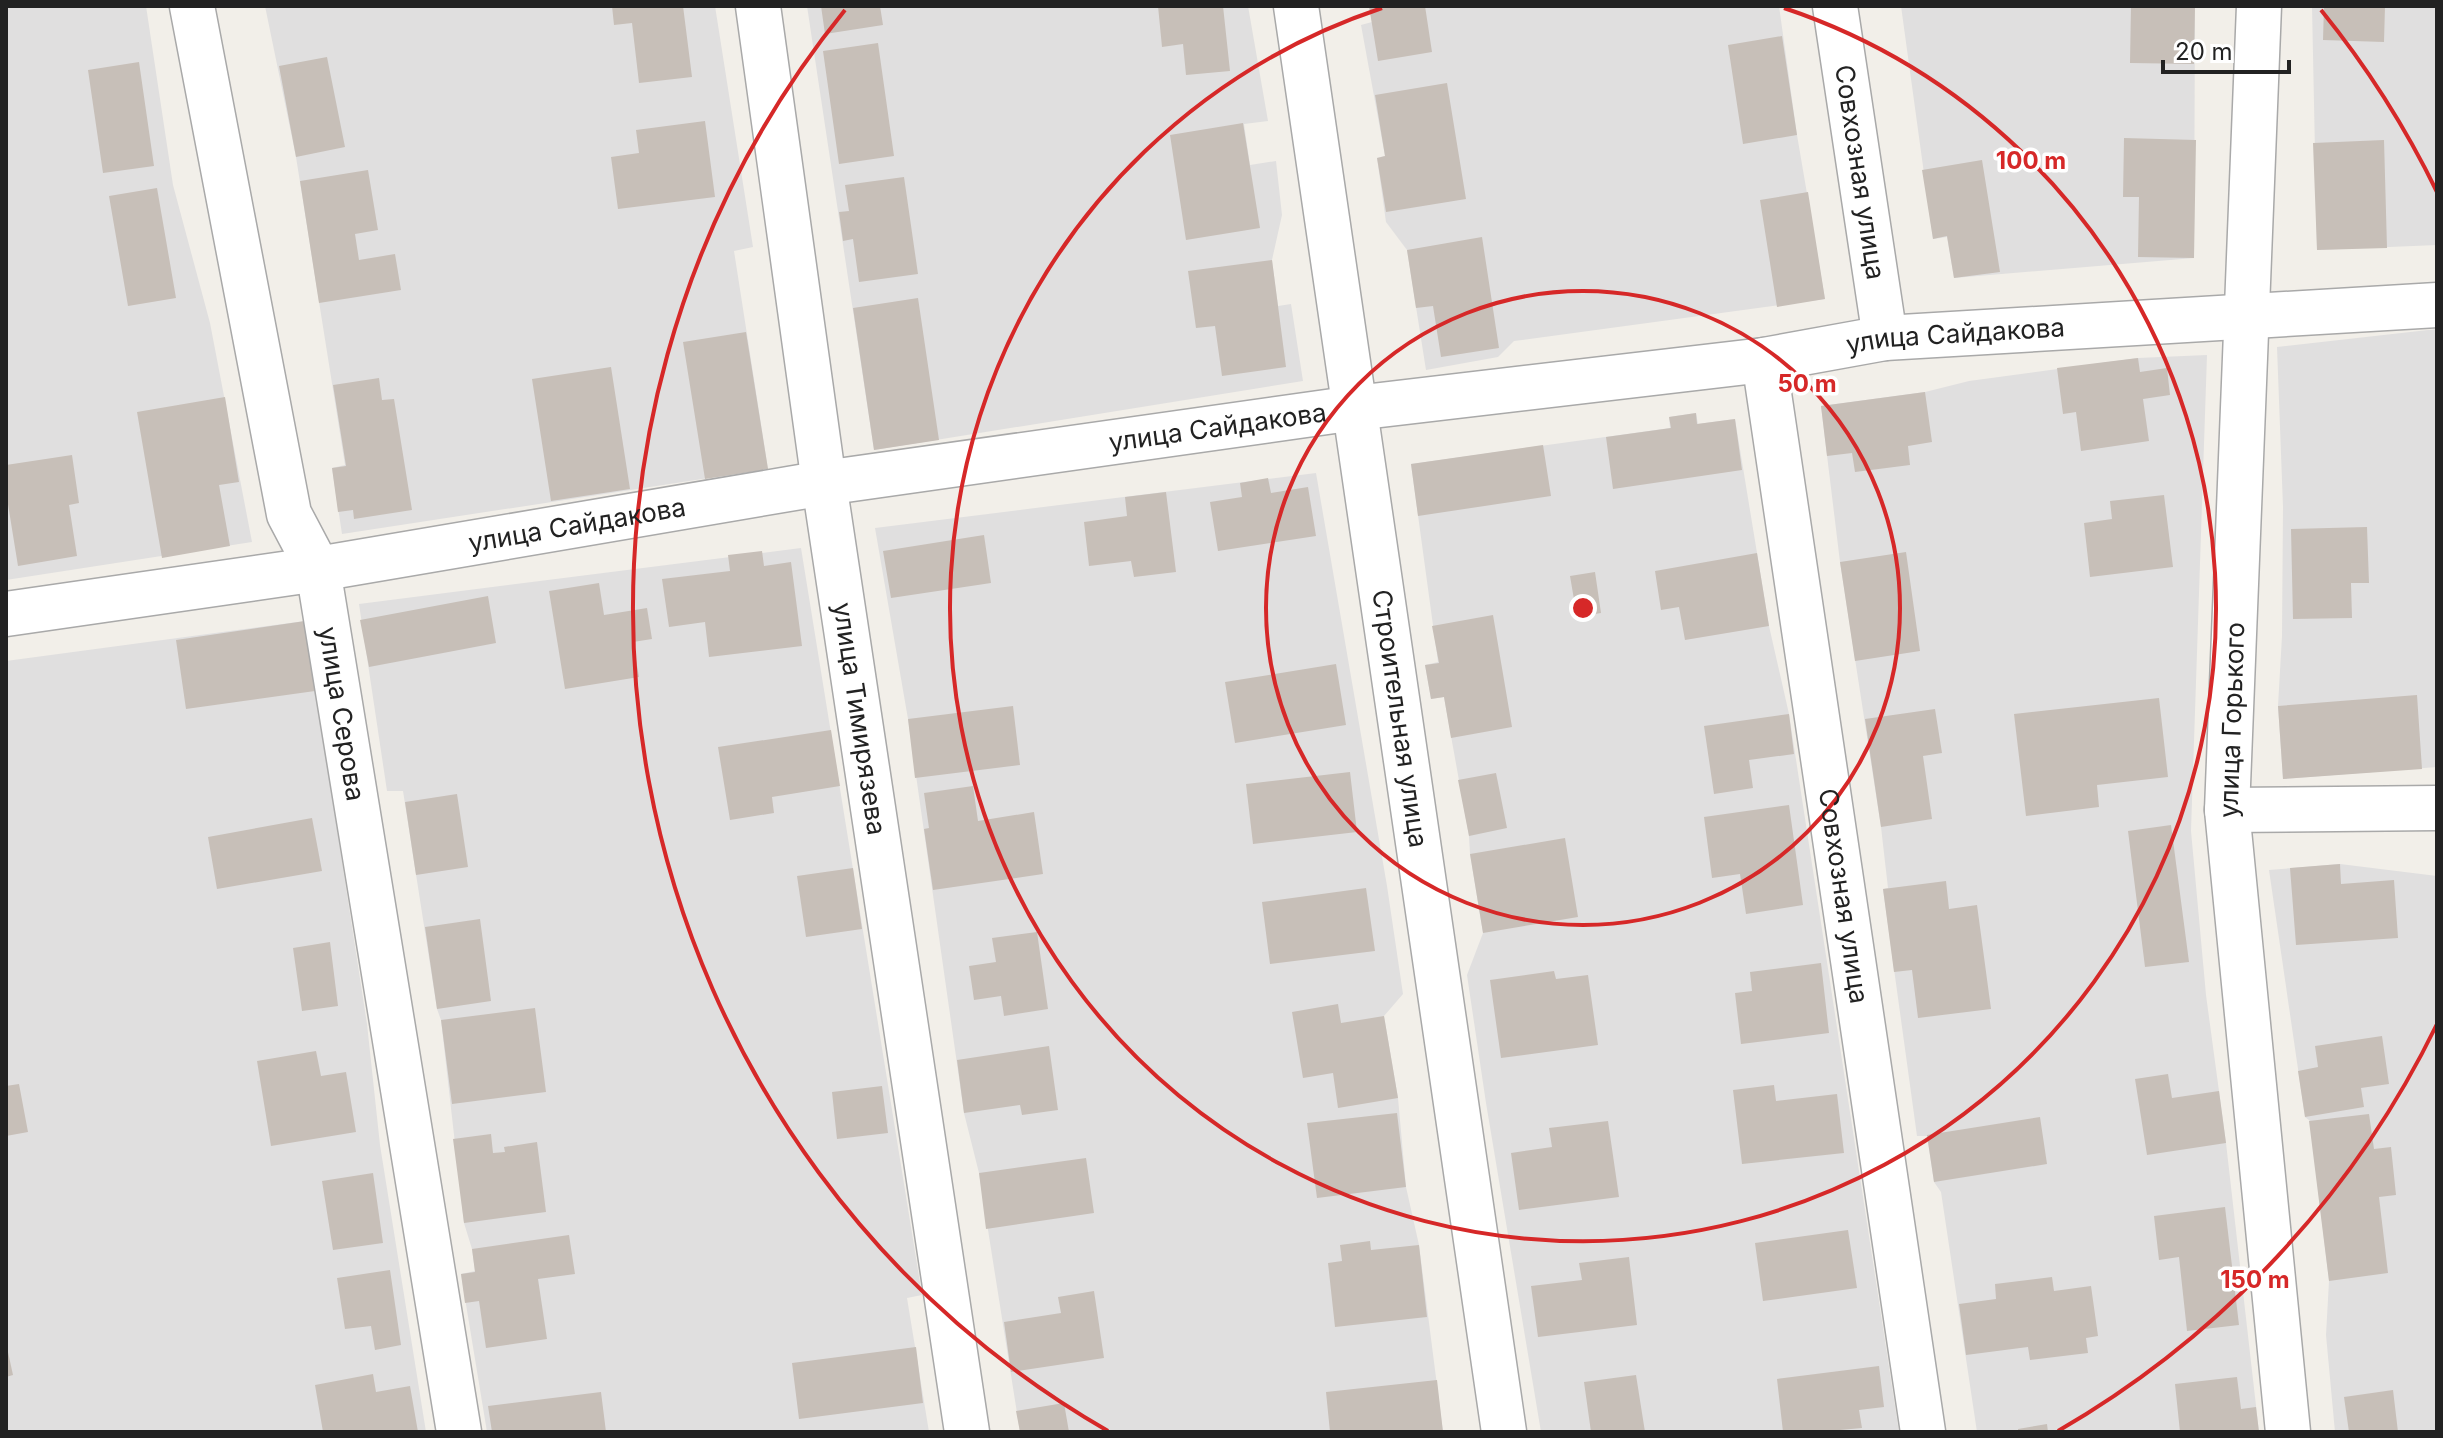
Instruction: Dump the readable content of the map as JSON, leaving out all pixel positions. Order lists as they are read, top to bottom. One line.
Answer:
{"streets":{"street":["Совхозная улица","улица Сайдакова","улица Серова","улица Тимирязева","Строительная улица","улица Горького"]},"crossings":[["Совхозная улица","улица Сайдакова"],["улица Сайдакова","улица Серова"],["улица Сайдакова","улица Тимирязева"],["улица Сайдакова","Строительная улица"],["улица Сайдакова","улица Горького"]],"scale_bar":"20 m","rings":["100 m","50 m","150 m"]}
